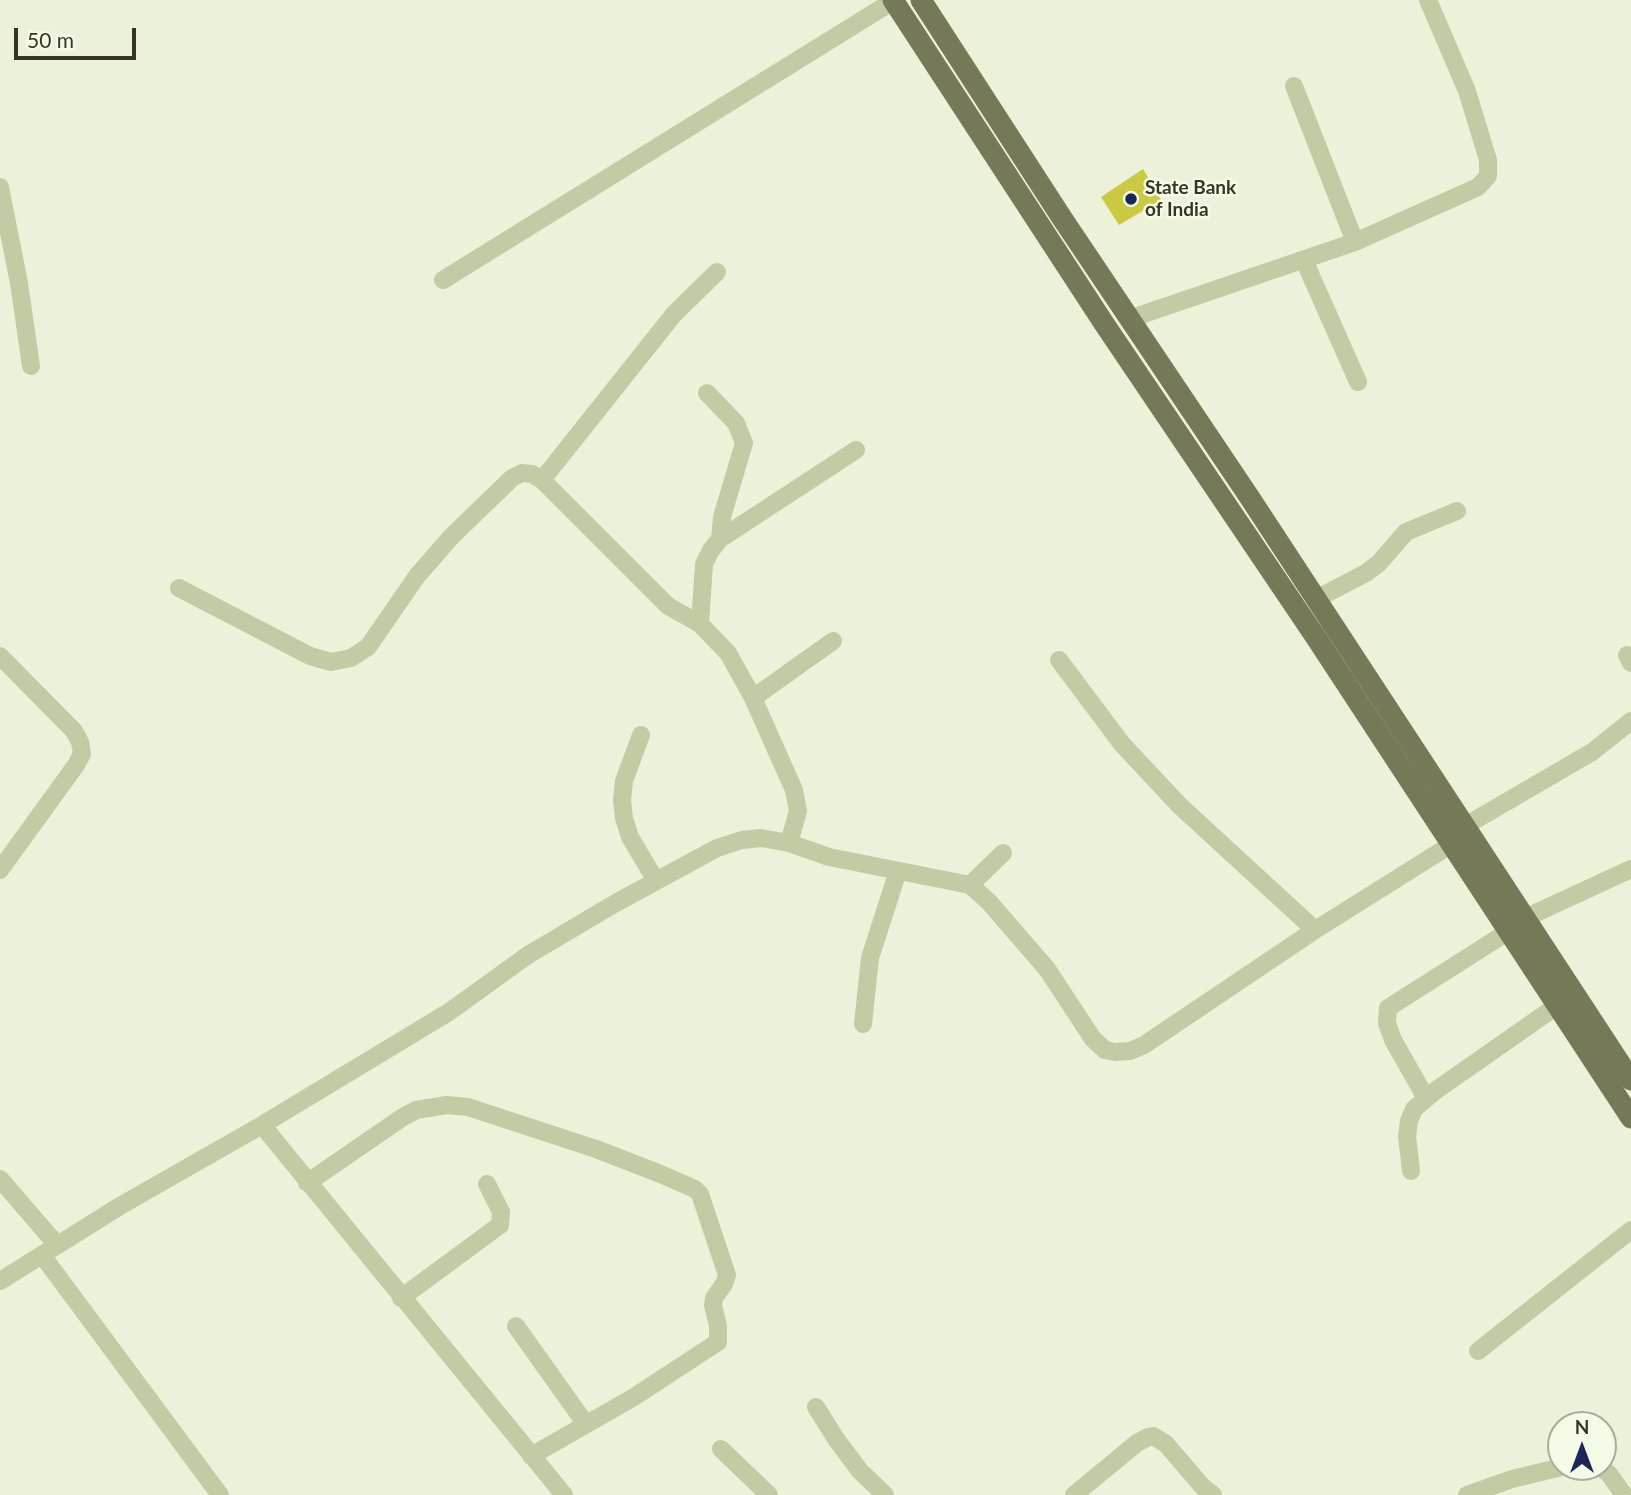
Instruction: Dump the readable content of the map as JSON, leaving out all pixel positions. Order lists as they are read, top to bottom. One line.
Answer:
{"places":["State Bank of India"],"scale_bar":"50 m","north":"top"}
